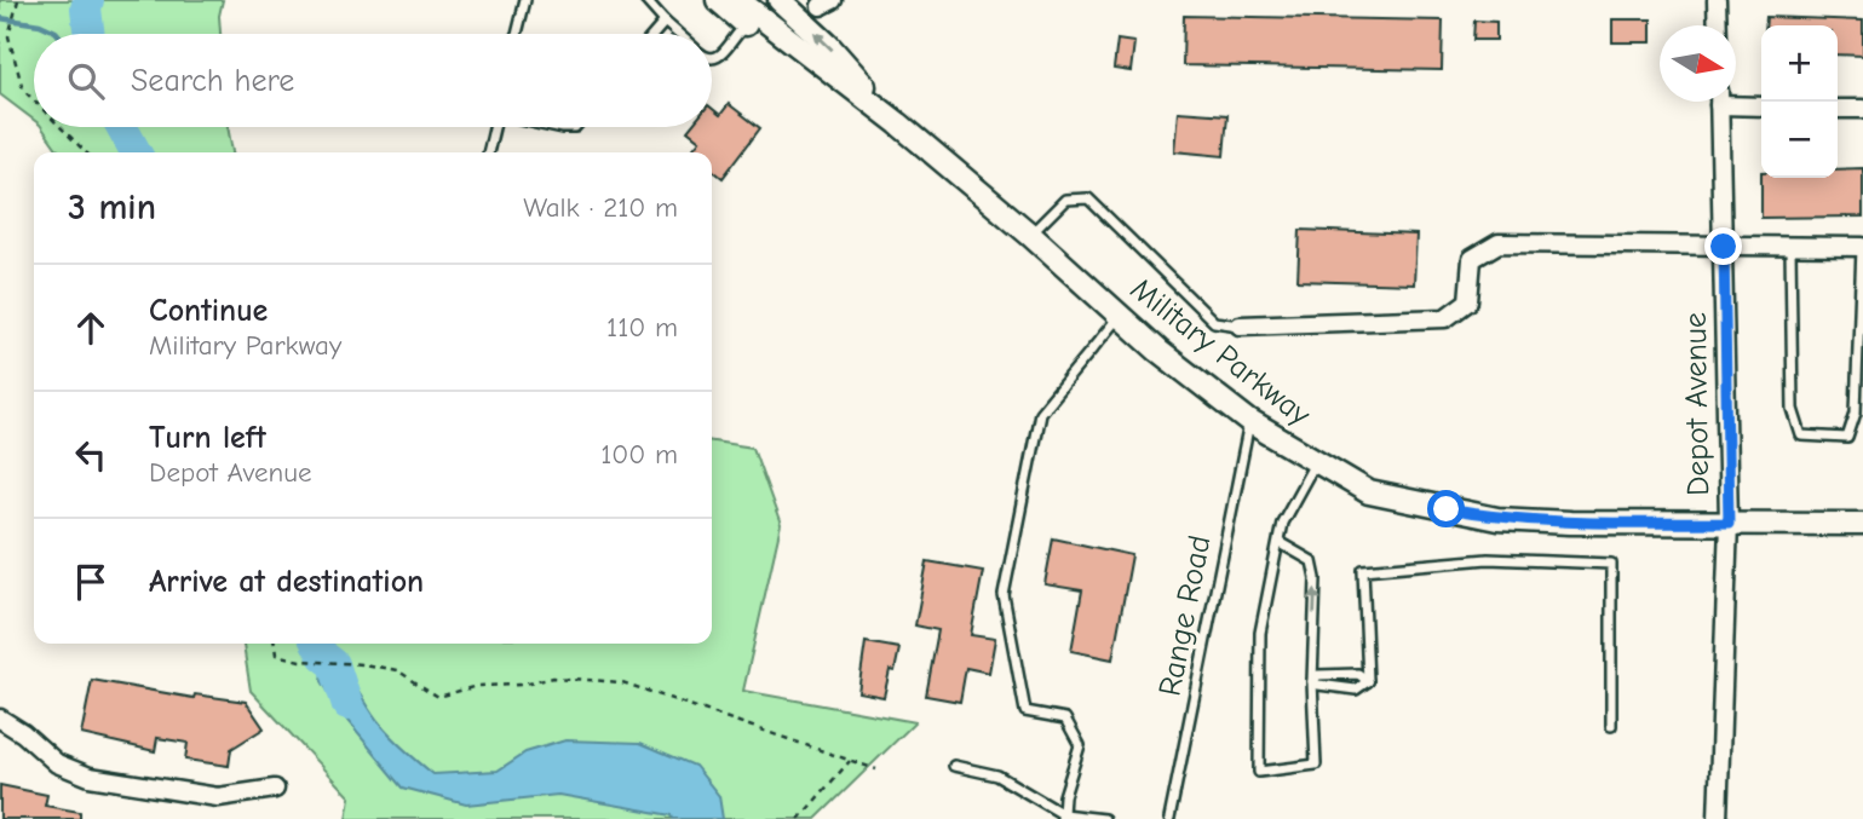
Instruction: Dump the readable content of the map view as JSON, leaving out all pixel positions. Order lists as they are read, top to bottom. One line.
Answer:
{"streets":{"street":["Military Parkway","Depot Avenue"],"lane":["Range Road"]},"crossings":[["Military Parkway","Depot Avenue"],["Military Parkway","Range Road"]],"north":"right","page":{"map_buttons":["+","−"],"search":"Search here","heading":["3 min","Walk · 210 m"],"list":[["Continue","Military Parkway","110 m"],["Turn left","Depot Avenue","100 m"],"Arrive at destination"]}}
